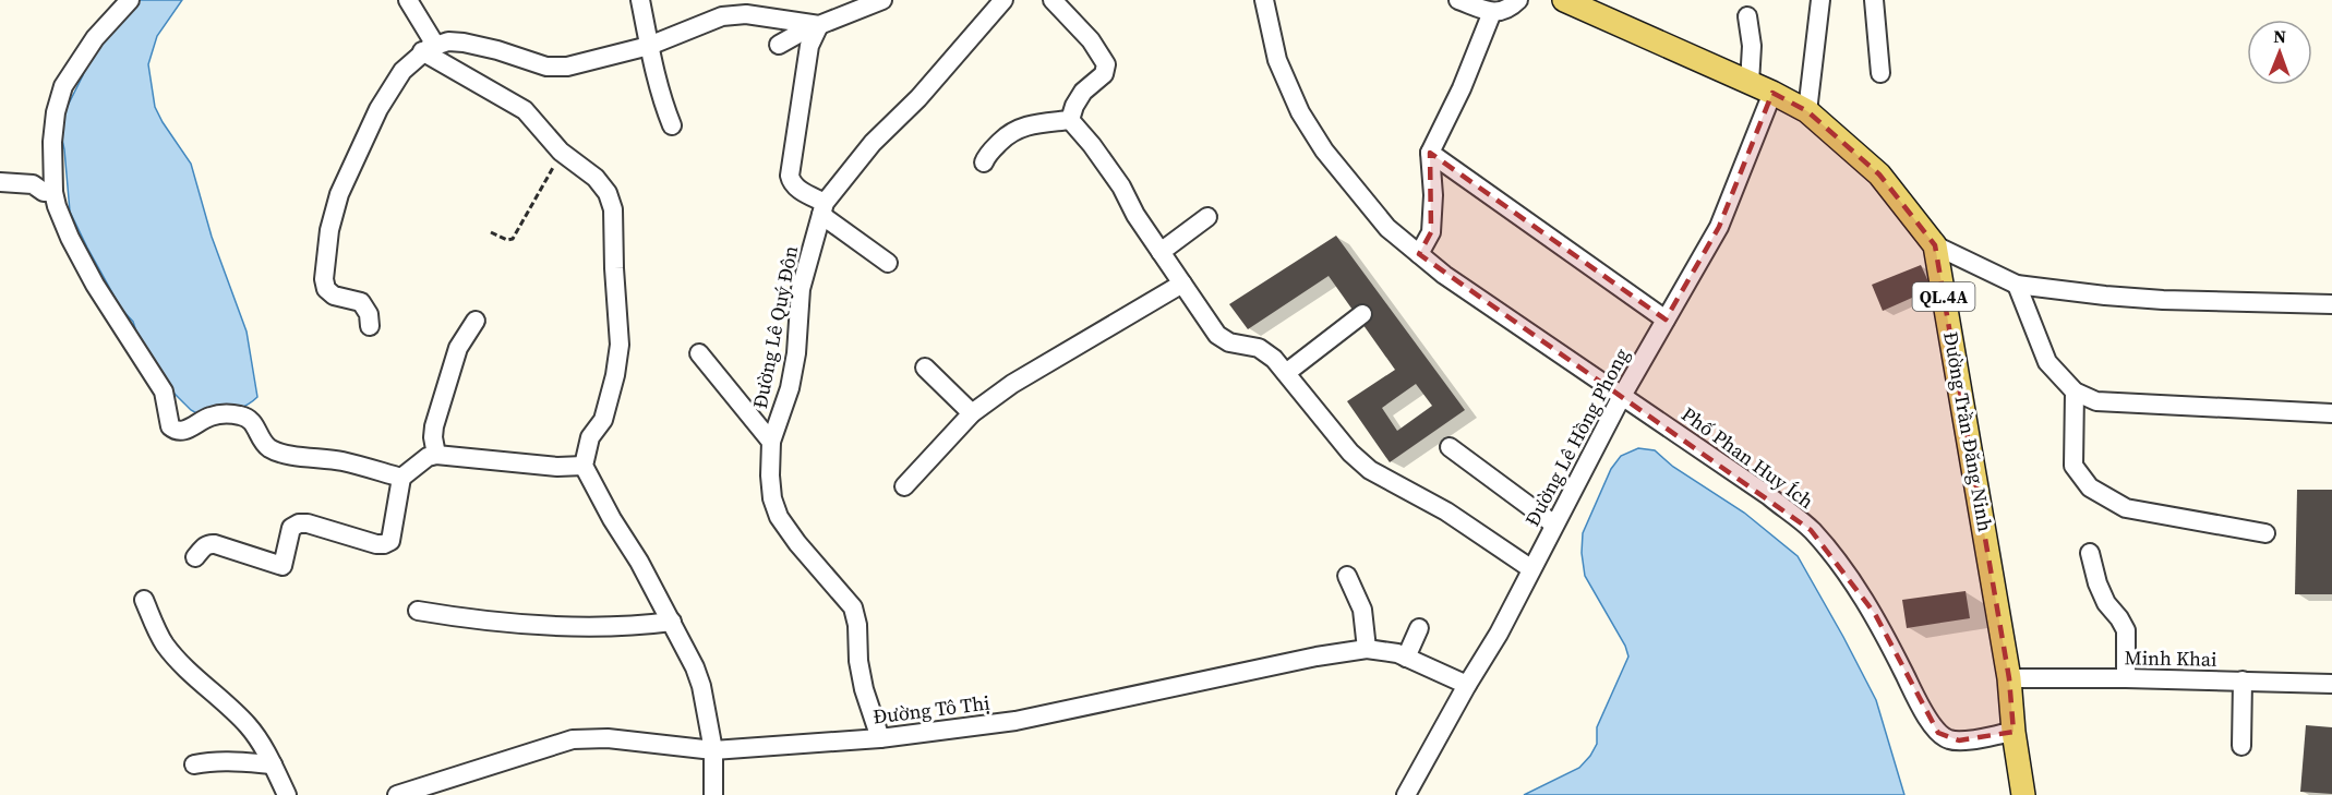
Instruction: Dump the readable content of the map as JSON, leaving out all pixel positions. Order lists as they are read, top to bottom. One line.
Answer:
{"streets":{"main road":["QL.4A","Đường Trần Đăng Ninh"],"street":["Đường Lê Quý Đôn","Đường Lê Hồng Phong","Phố Phan Huy Ích","Minh Khai","Đường Tô Thị"]},"crossings":[["Đường Lê Quý Đôn","Đường Tô Thị"],["Đường Trần Đăng Ninh","Đường Lê Hồng Phong"],["Đường Trần Đăng Ninh","Phố Phan Huy Ích"],["Đường Trần Đăng Ninh","Minh Khai"],["Đường Lê Hồng Phong","Phố Phan Huy Ích"],["Đường Lê Hồng Phong","Đường Tô Thị"]],"north":"top"}
